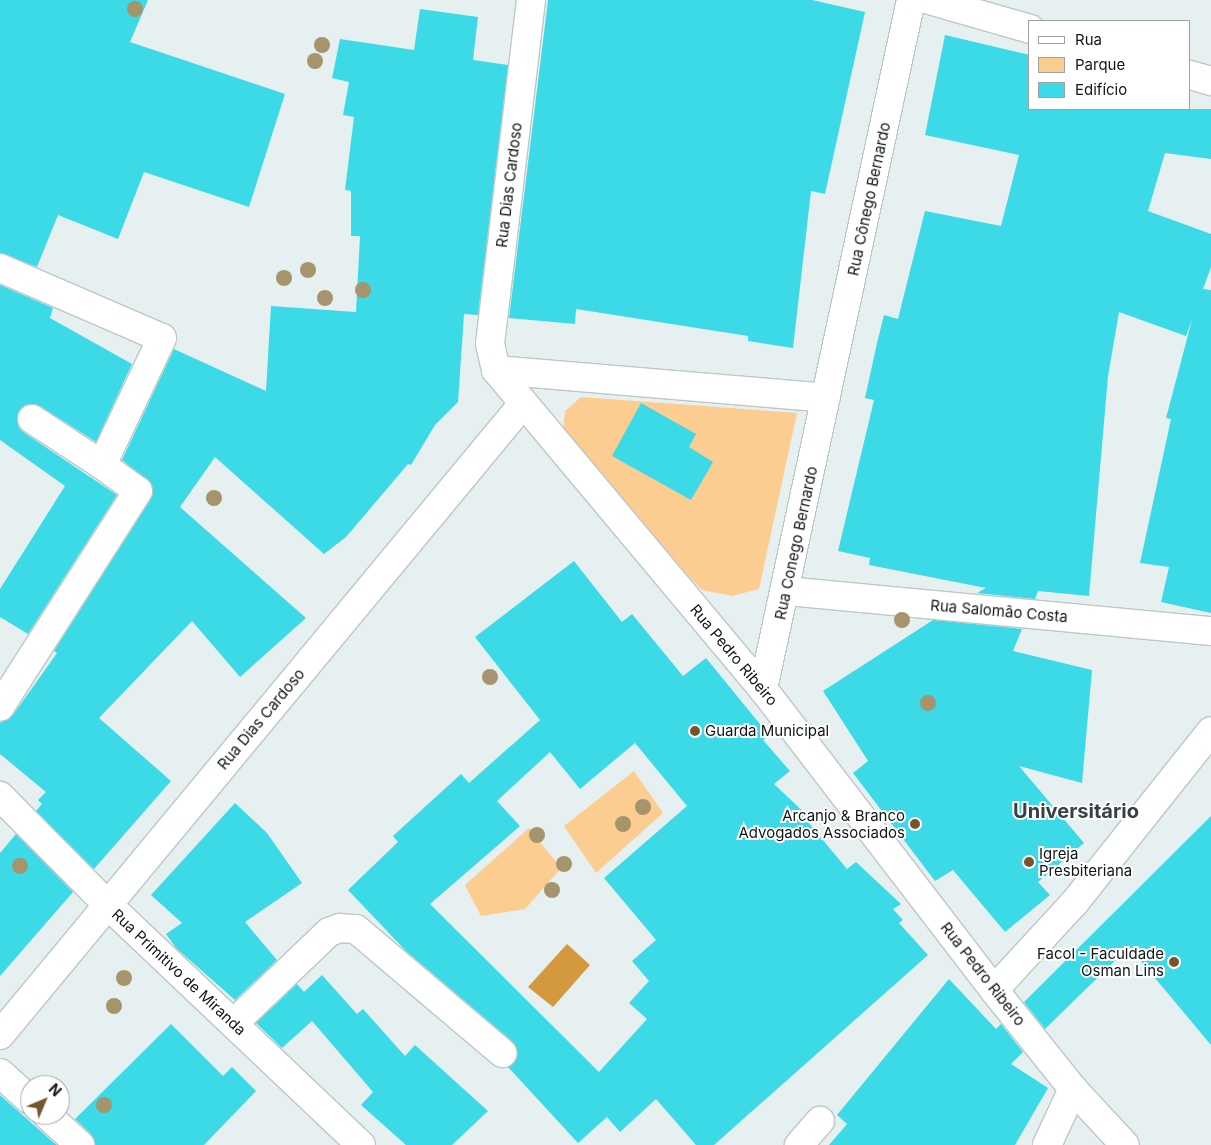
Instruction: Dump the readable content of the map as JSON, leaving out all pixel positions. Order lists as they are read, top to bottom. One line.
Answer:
{"streets":{"street":["Rua Dias Cardoso","Rua Cônego Bernardo","Rua Conego Bernardo","Rua Salomão Costa","Rua Pedro Ribeiro","Rua Primitivo de Miranda"]},"crossings":[["Rua Dias Cardoso","Rua Pedro Ribeiro"],["Rua Dias Cardoso","Rua Primitivo de Miranda"],["Rua Cônego Bernardo","Rua Conego Bernardo"],["Rua Conego Bernardo","Rua Salomão Costa"],["Rua Conego Bernardo","Rua Pedro Ribeiro"]],"districts":["Universitário"],"places":["Guarda Municipal","Arcanjo & Branco Advogados Associados","Igreja Presbiteriana","Facol - Faculdade Osman Lins"],"legend":["Rua","Parque","Edifício"],"north":"top right"}
